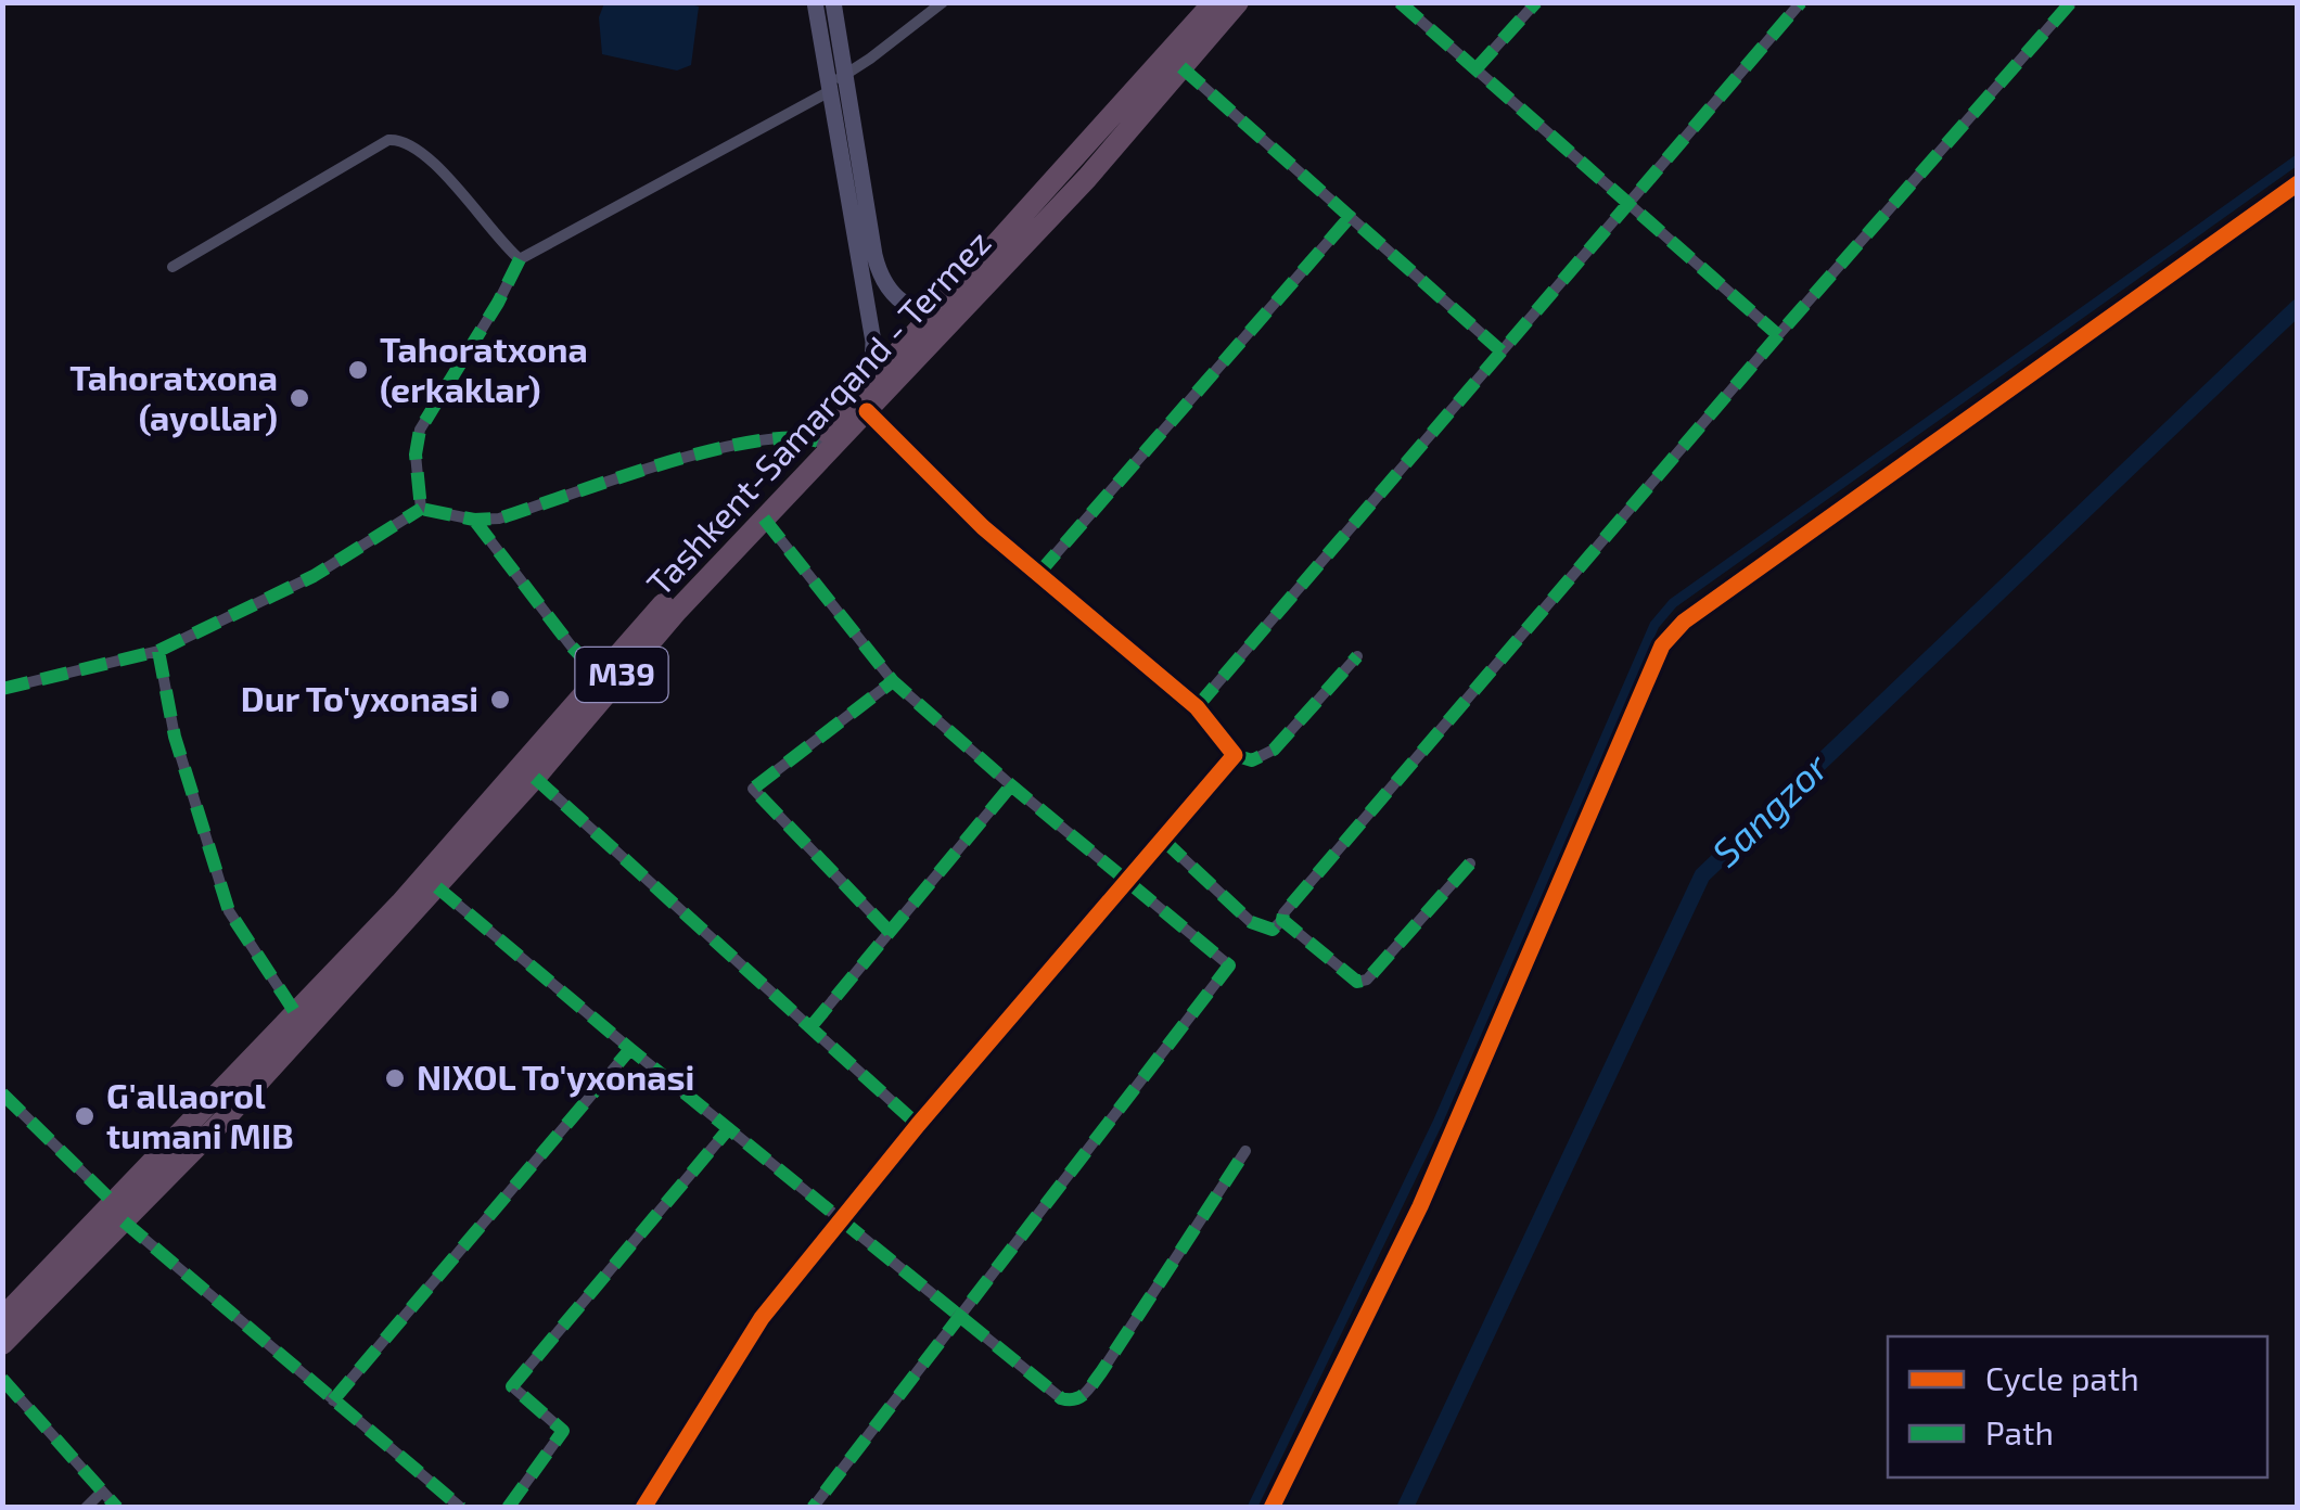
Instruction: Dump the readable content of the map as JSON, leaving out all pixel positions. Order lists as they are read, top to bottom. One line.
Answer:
{"streets":{"highway":["Tashkent-Samarqand - Termez","M39"]},"water":["Sangzor"],"places":["Tahoratxona (erkaklar)","Tahoratxona (ayollar)","Dur To'yxonasi","NIXOL To'yxonasi","G'allaorol tumani MIB"],"legend":["Cycle path","Path"]}
